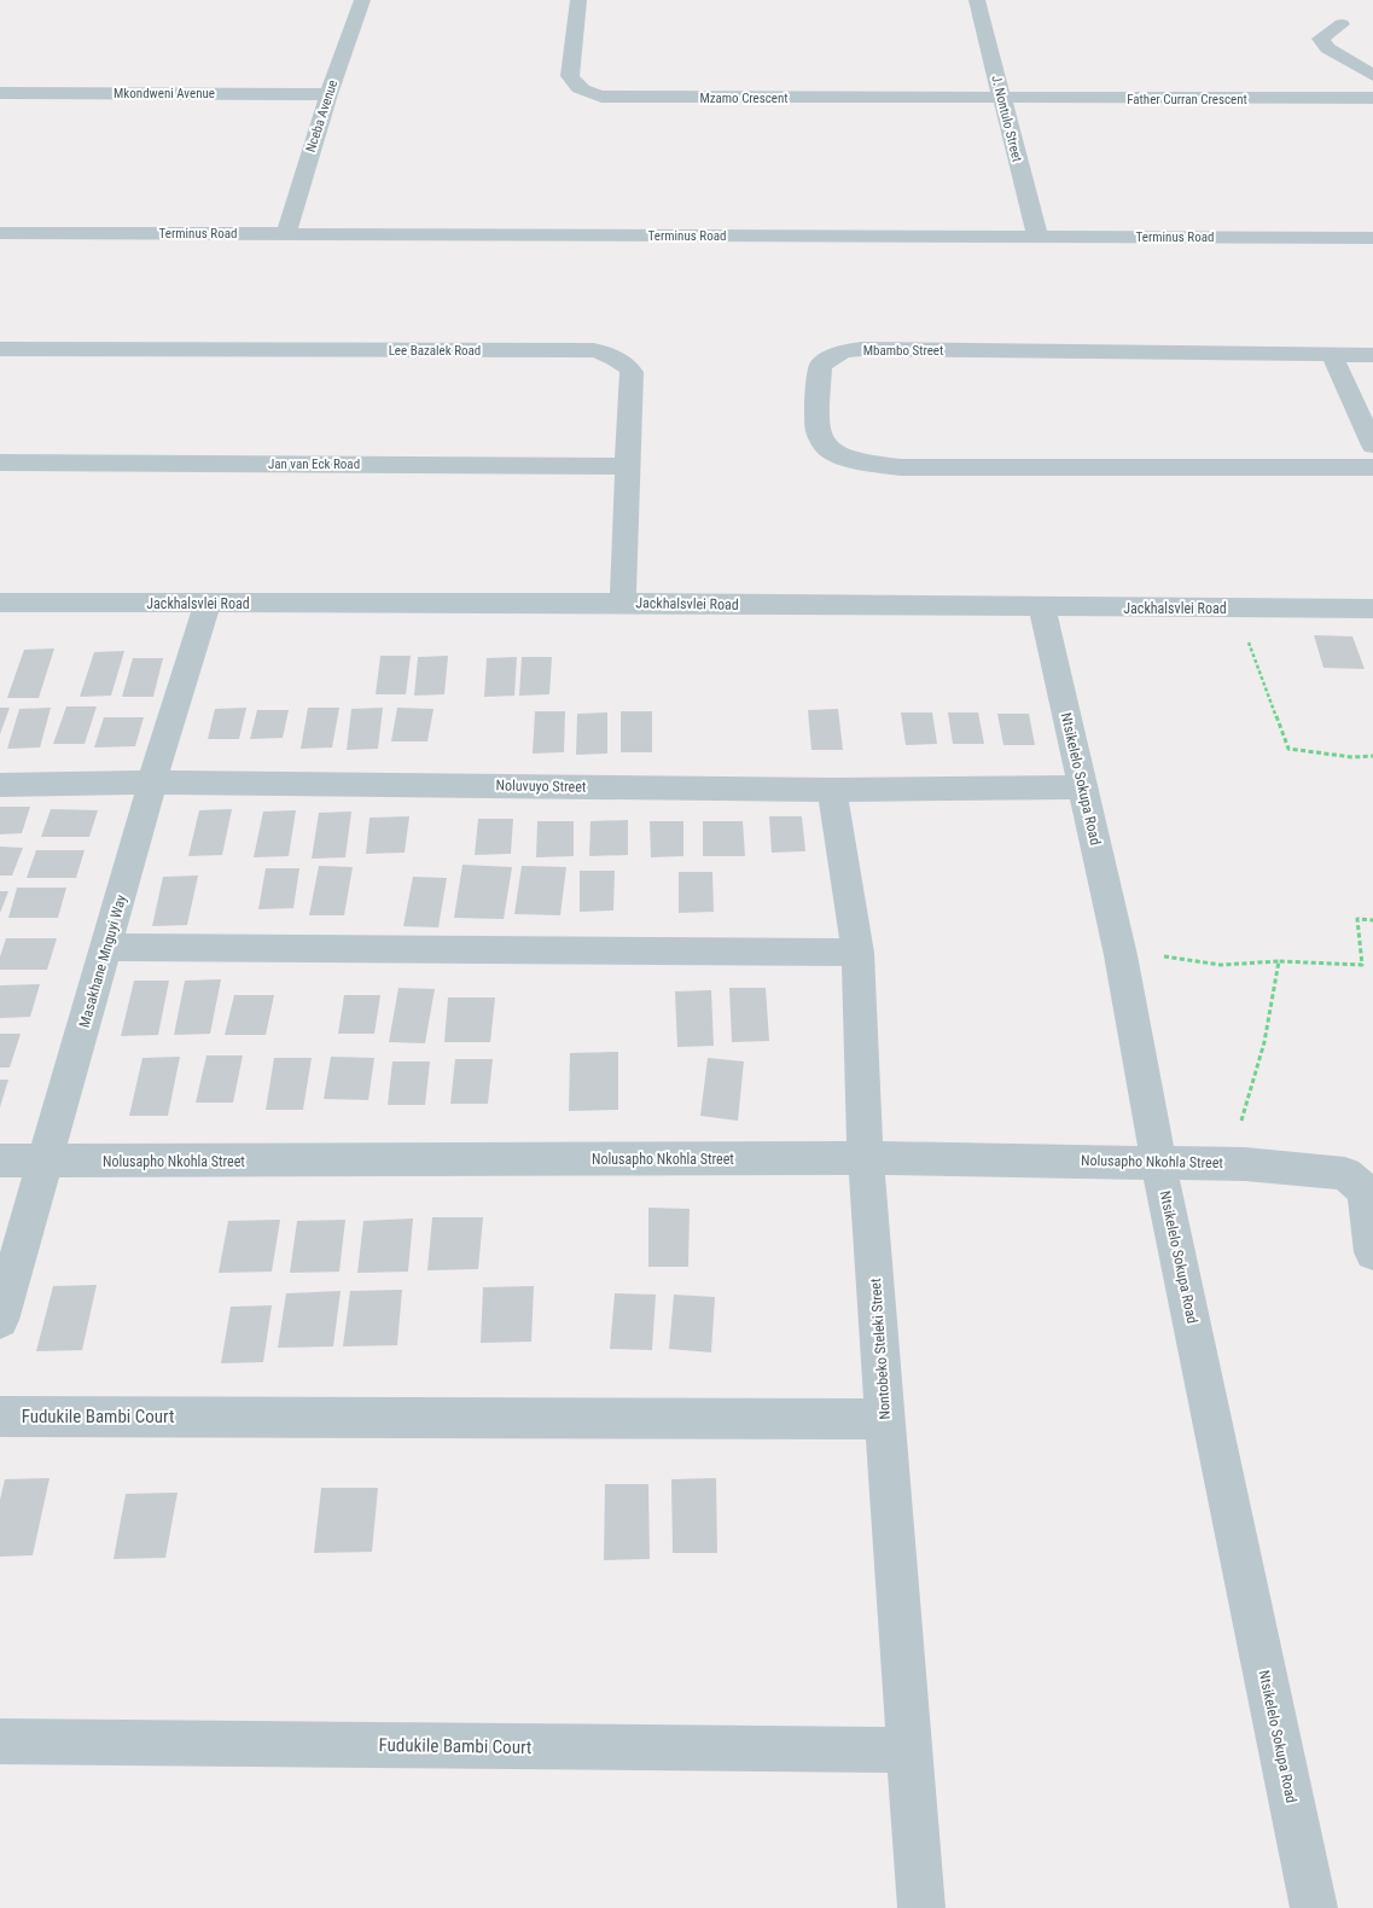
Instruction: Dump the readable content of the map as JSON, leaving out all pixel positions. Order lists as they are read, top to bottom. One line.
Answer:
{"streets":{"street":["Mkondweni Avenue","Mzamo Crescent","Father Curran Crescent","Nceba Avenue","J. Nontulo Street","Terminus Road","Lee Bazalek Road","Mbambo Street","Jan van Eck Road","Jackhalsvlei Road","Ntsikelelo Sokupa Road","Noluvuyo Street","Masakhane Mnguyi Way","Nolusapho Nkohla Street","Nontobeko Steleki Street","Fudukile Bambi Court"]},"crossings":[["Mkondweni Avenue","Nceba Avenue"],["Mzamo Crescent","Father Curran Crescent"],["Mzamo Crescent","J. Nontulo Street"],["Father Curran Crescent","J. Nontulo Street"],["Nceba Avenue","Terminus Road"],["J. Nontulo Street","Terminus Road"],["Lee Bazalek Road","Jan van Eck Road"],["Lee Bazalek Road","Jackhalsvlei Road"],["Jackhalsvlei Road","Ntsikelelo Sokupa Road"],["Jackhalsvlei Road","Masakhane Mnguyi Way"],["Ntsikelelo Sokupa Road","Noluvuyo Street"],["Ntsikelelo Sokupa Road","Nolusapho Nkohla Street"],["Noluvuyo Street","Masakhane Mnguyi Way"],["Noluvuyo Street","Nontobeko Steleki Street"],["Masakhane Mnguyi Way","Nolusapho Nkohla Street"],["Nolusapho Nkohla Street","Nontobeko Steleki Street"],["Nontobeko Steleki Street","Fudukile Bambi Court"]]}
